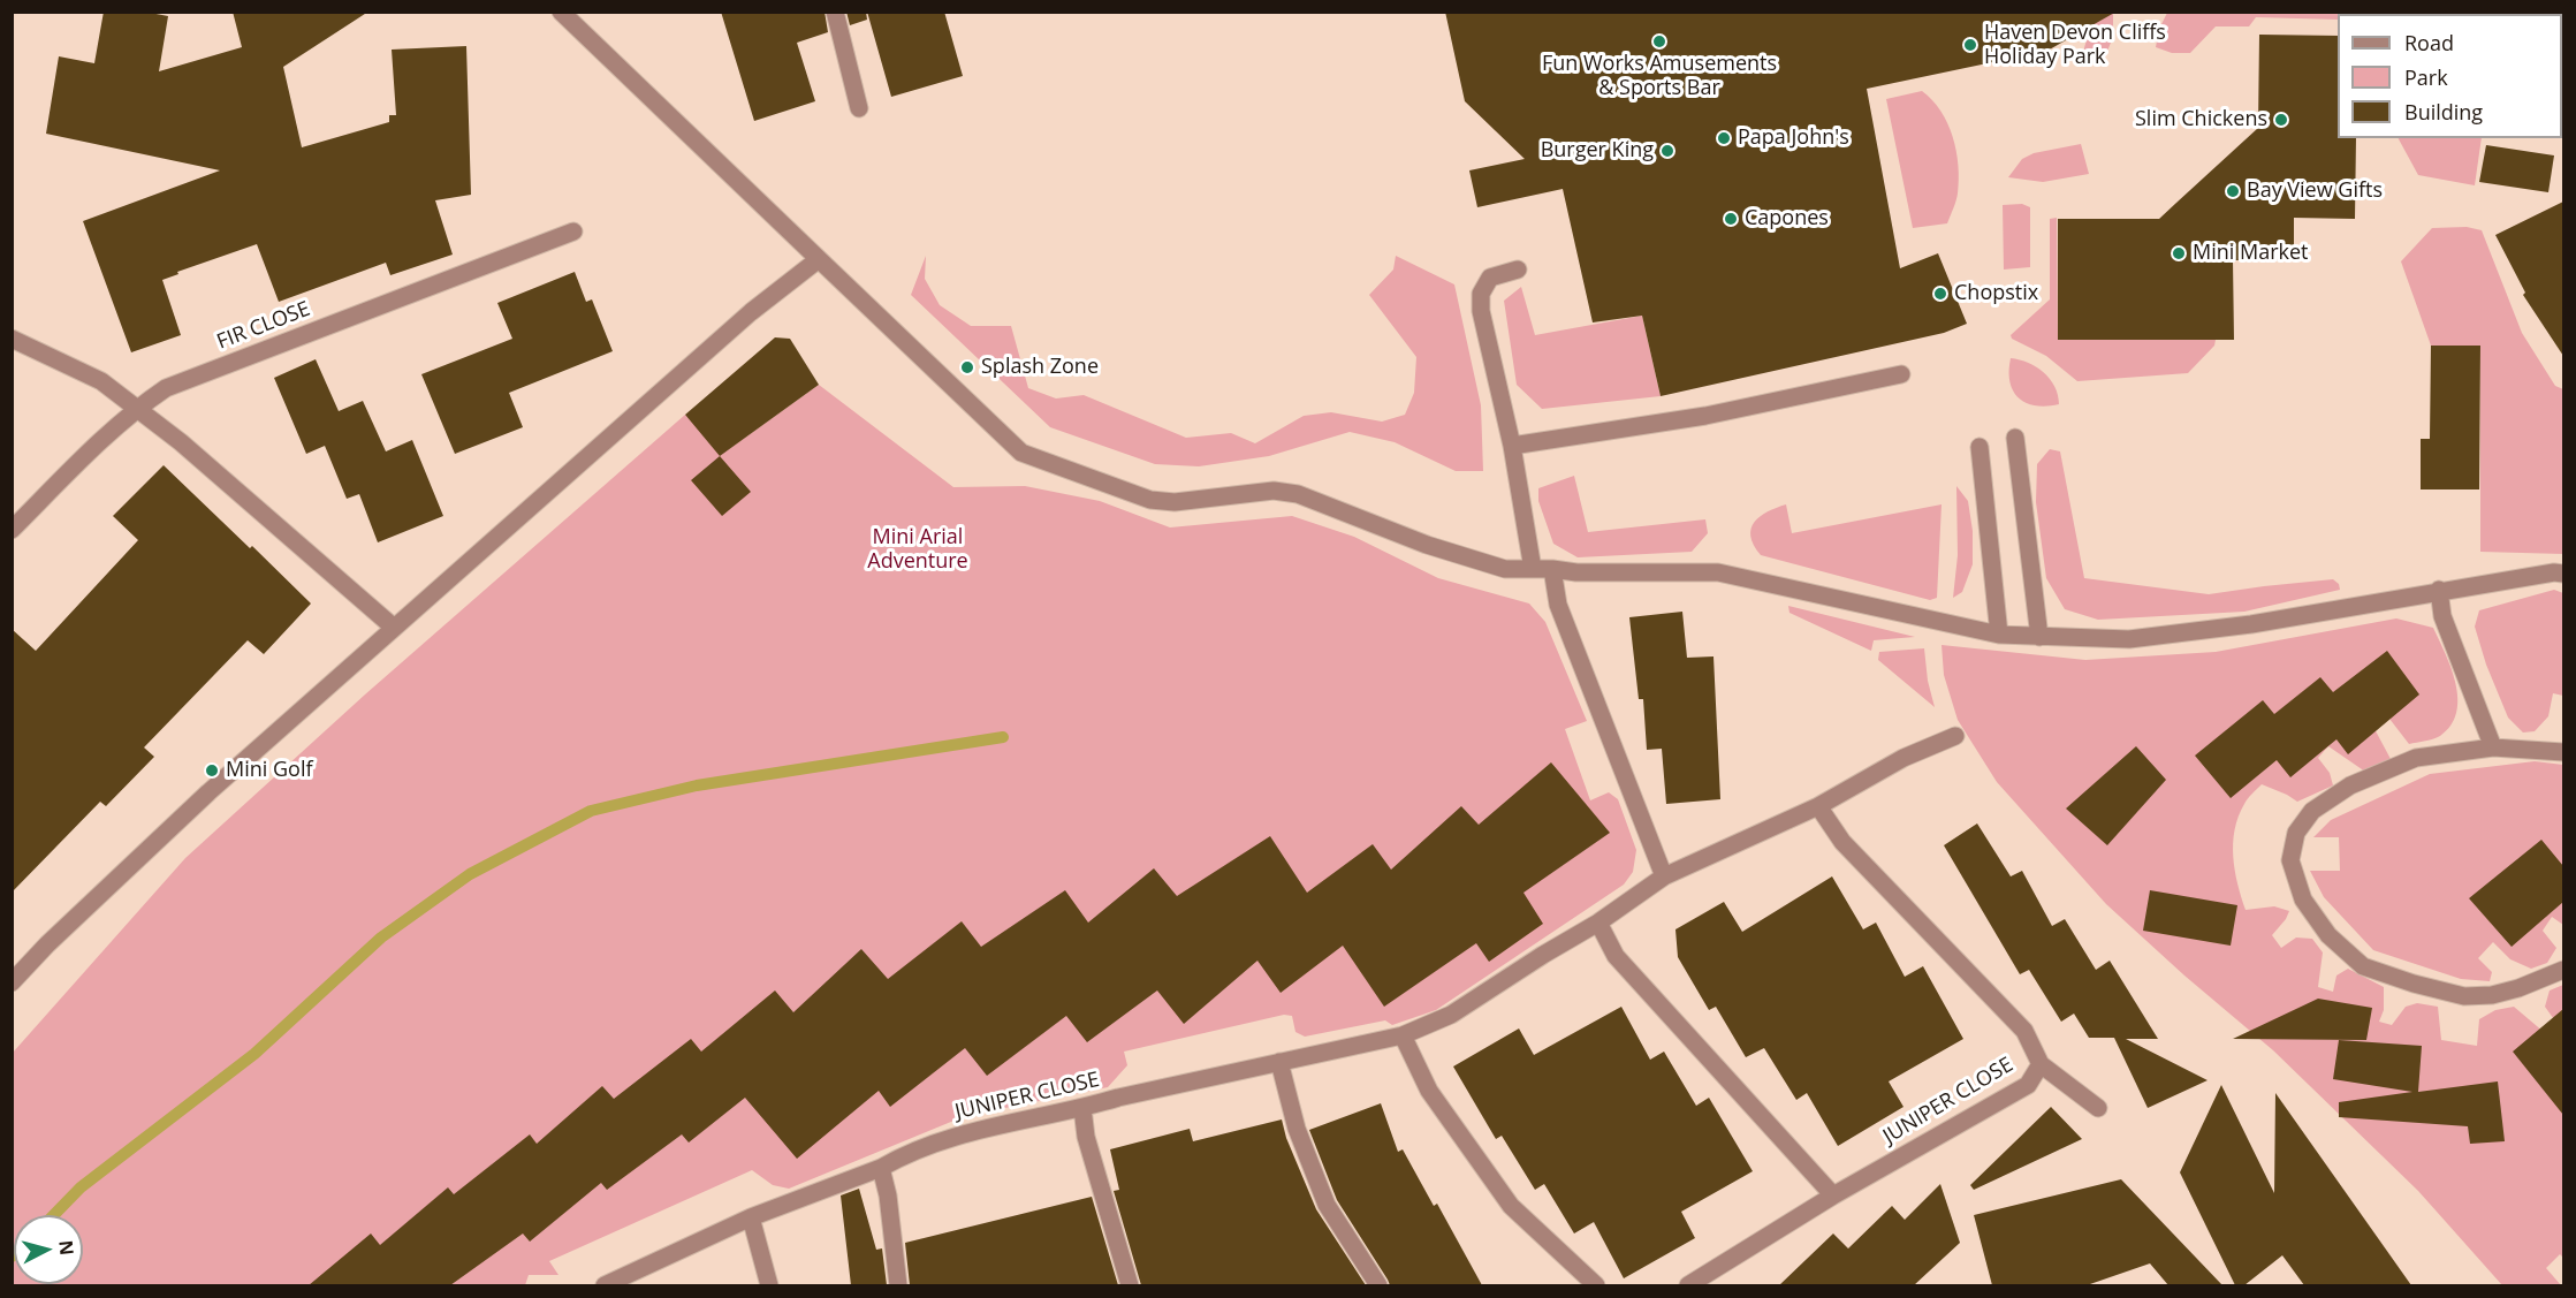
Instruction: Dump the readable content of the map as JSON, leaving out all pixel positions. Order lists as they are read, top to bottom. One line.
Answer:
{"streets":{"lane":["FIR CLOSE","JUNIPER CLOSE"]},"parks":["Mini Arial Adventure"],"places":["Fun Works Amusements & Sports Bar","Haven Devon Cliffs Holiday Park","Slim Chickens","Papa John's","Burger King","Bay View Gifts","Capones","Mini Market","Chopstix","Splash Zone","Mini Golf"],"legend":["Road","Park","Building"],"north":"right"}
